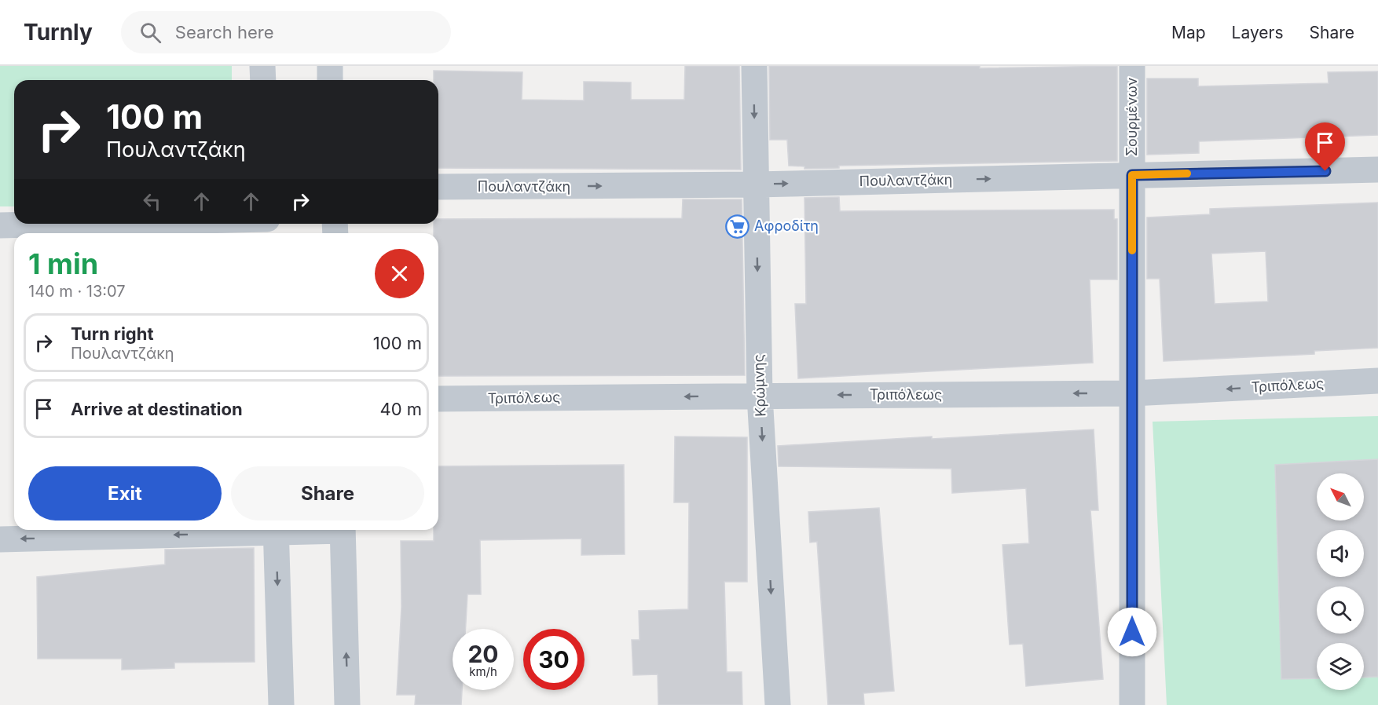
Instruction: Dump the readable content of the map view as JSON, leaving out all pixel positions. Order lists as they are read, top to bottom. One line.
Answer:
{"streets":{"street":["Σουρμένων","Πουλαντζάκη","Κρώμνης","Τριπόλεως"]},"crossings":[["Σουρμένων","Πουλαντζάκη"],["Σουρμένων","Τριπόλεως"],["Πουλαντζάκη","Κρώμνης"],["Κρώμνης","Τριπόλεως"]],"one_way":["Πουλαντζάκη","Κρώμνης","Τριπόλεως"],"places":{"supermarket":["Αφροδίτη"]},"north":"top left","page":{"header":"Turnly","search":"Search here","nav":["Map","Layers","Share"],"turn":["100 m","Πουλαντζάκη"],"heading":["1 min","140 m · 13:07"],"list":[{"name":"Turn right","note":"Πουλαντζάκη","value":"100 m"},{"name":"Arrive at destination","value":"40 m"}],"buttons":["Exit","Share"],"speed":"20 km/h","limit":"30"}}
